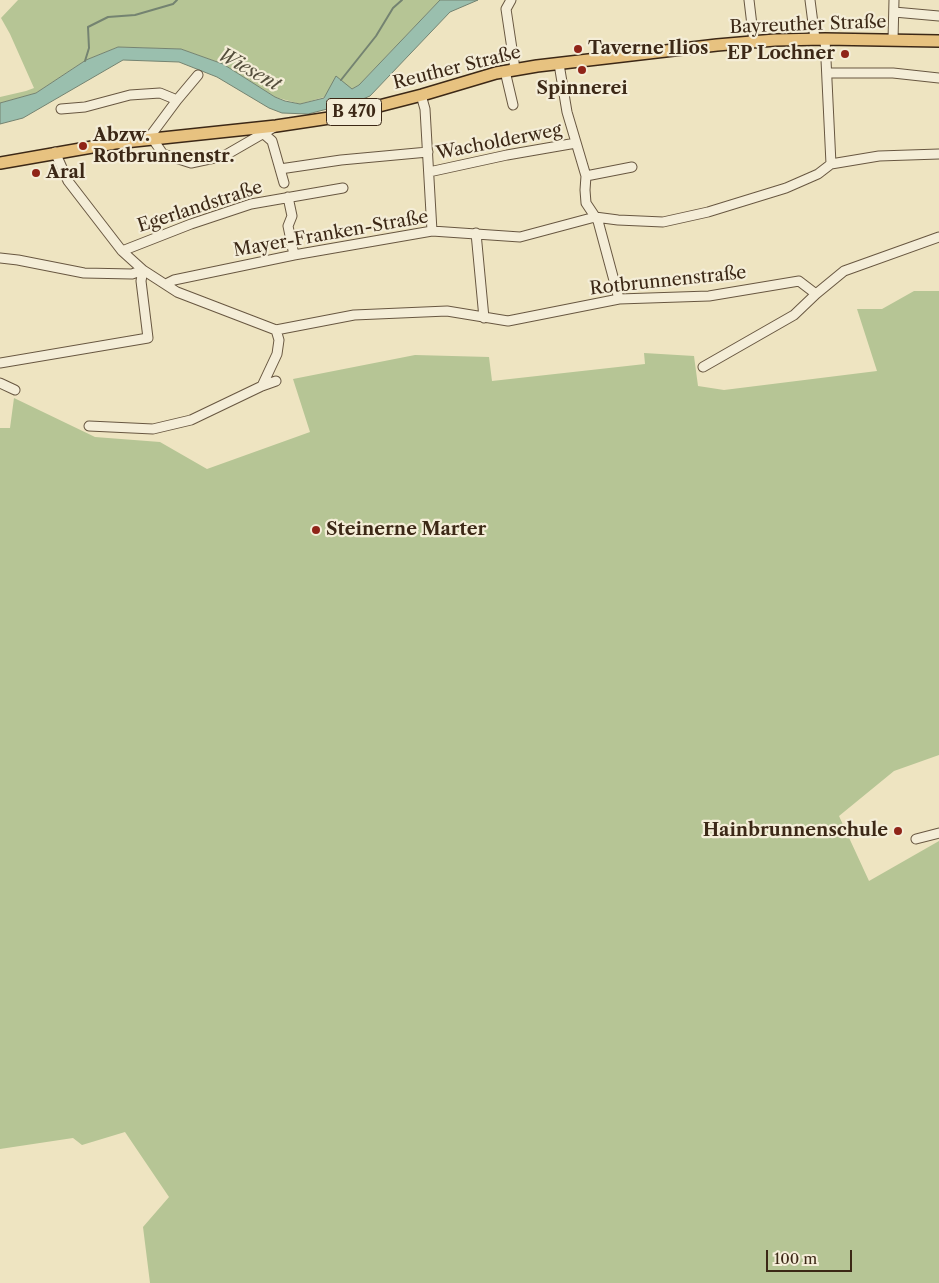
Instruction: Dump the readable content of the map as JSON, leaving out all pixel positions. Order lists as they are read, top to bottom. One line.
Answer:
{"streets":{"main road":["Bayreuther Straße","Reuther Straße","B 470"],"street":["Wacholderweg","Egerlandstraße","Mayer-Franken-Straße","Rotbrunnenstraße"]},"crossings":[["Bayreuther Straße","Reuther Straße"],["Egerlandstraße","Mayer-Franken-Straße"]],"water":["Wiesent"],"places":["Taverne Ilios","EP Lochner","Spinnerei","Abzw. Rotbrunnenstr.","Aral","Steinerne Marter","Hainbrunnenschule"],"scale_bar":"100 m"}
